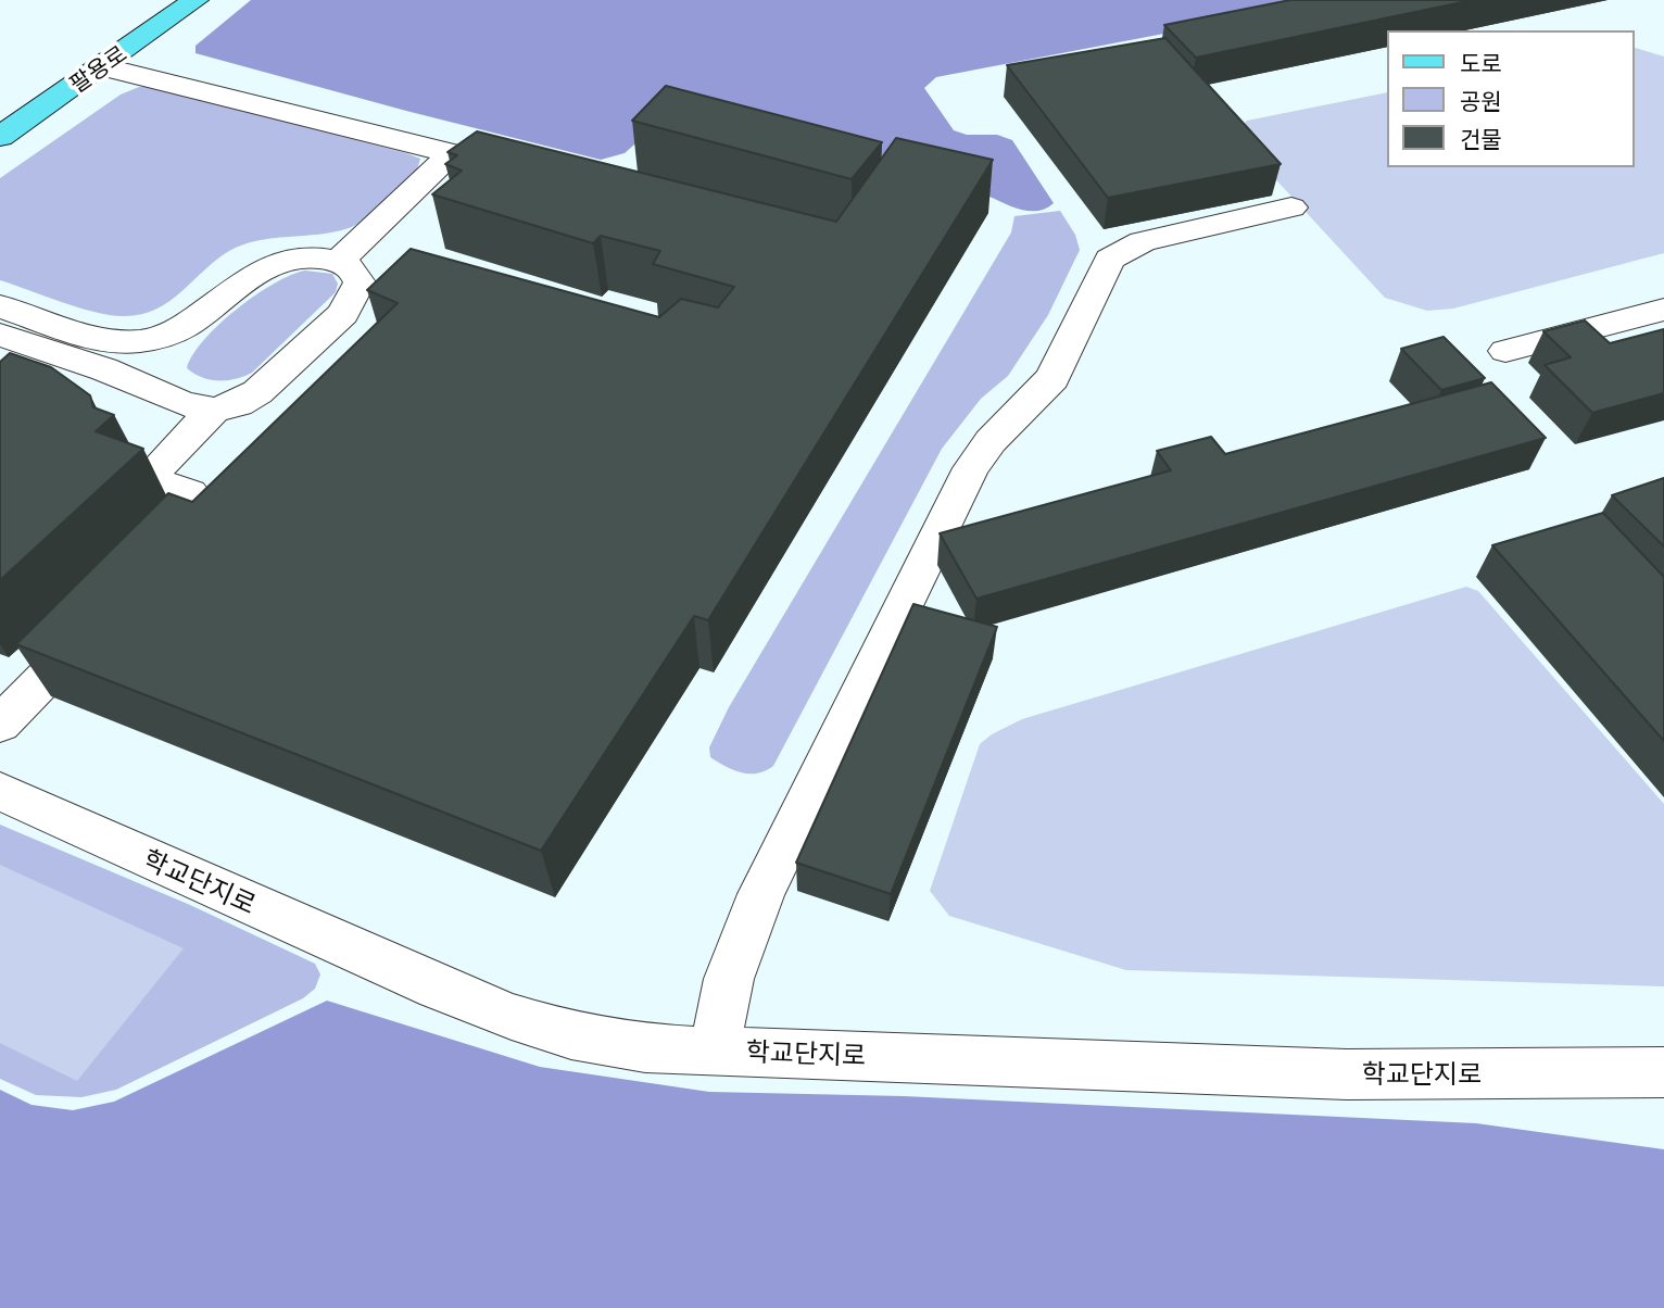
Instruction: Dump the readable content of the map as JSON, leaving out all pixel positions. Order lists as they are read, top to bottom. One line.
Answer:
{"streets":{"main road":["팔용로"],"street":["학교단지로"]},"legend":["도로","공원","건물"]}
